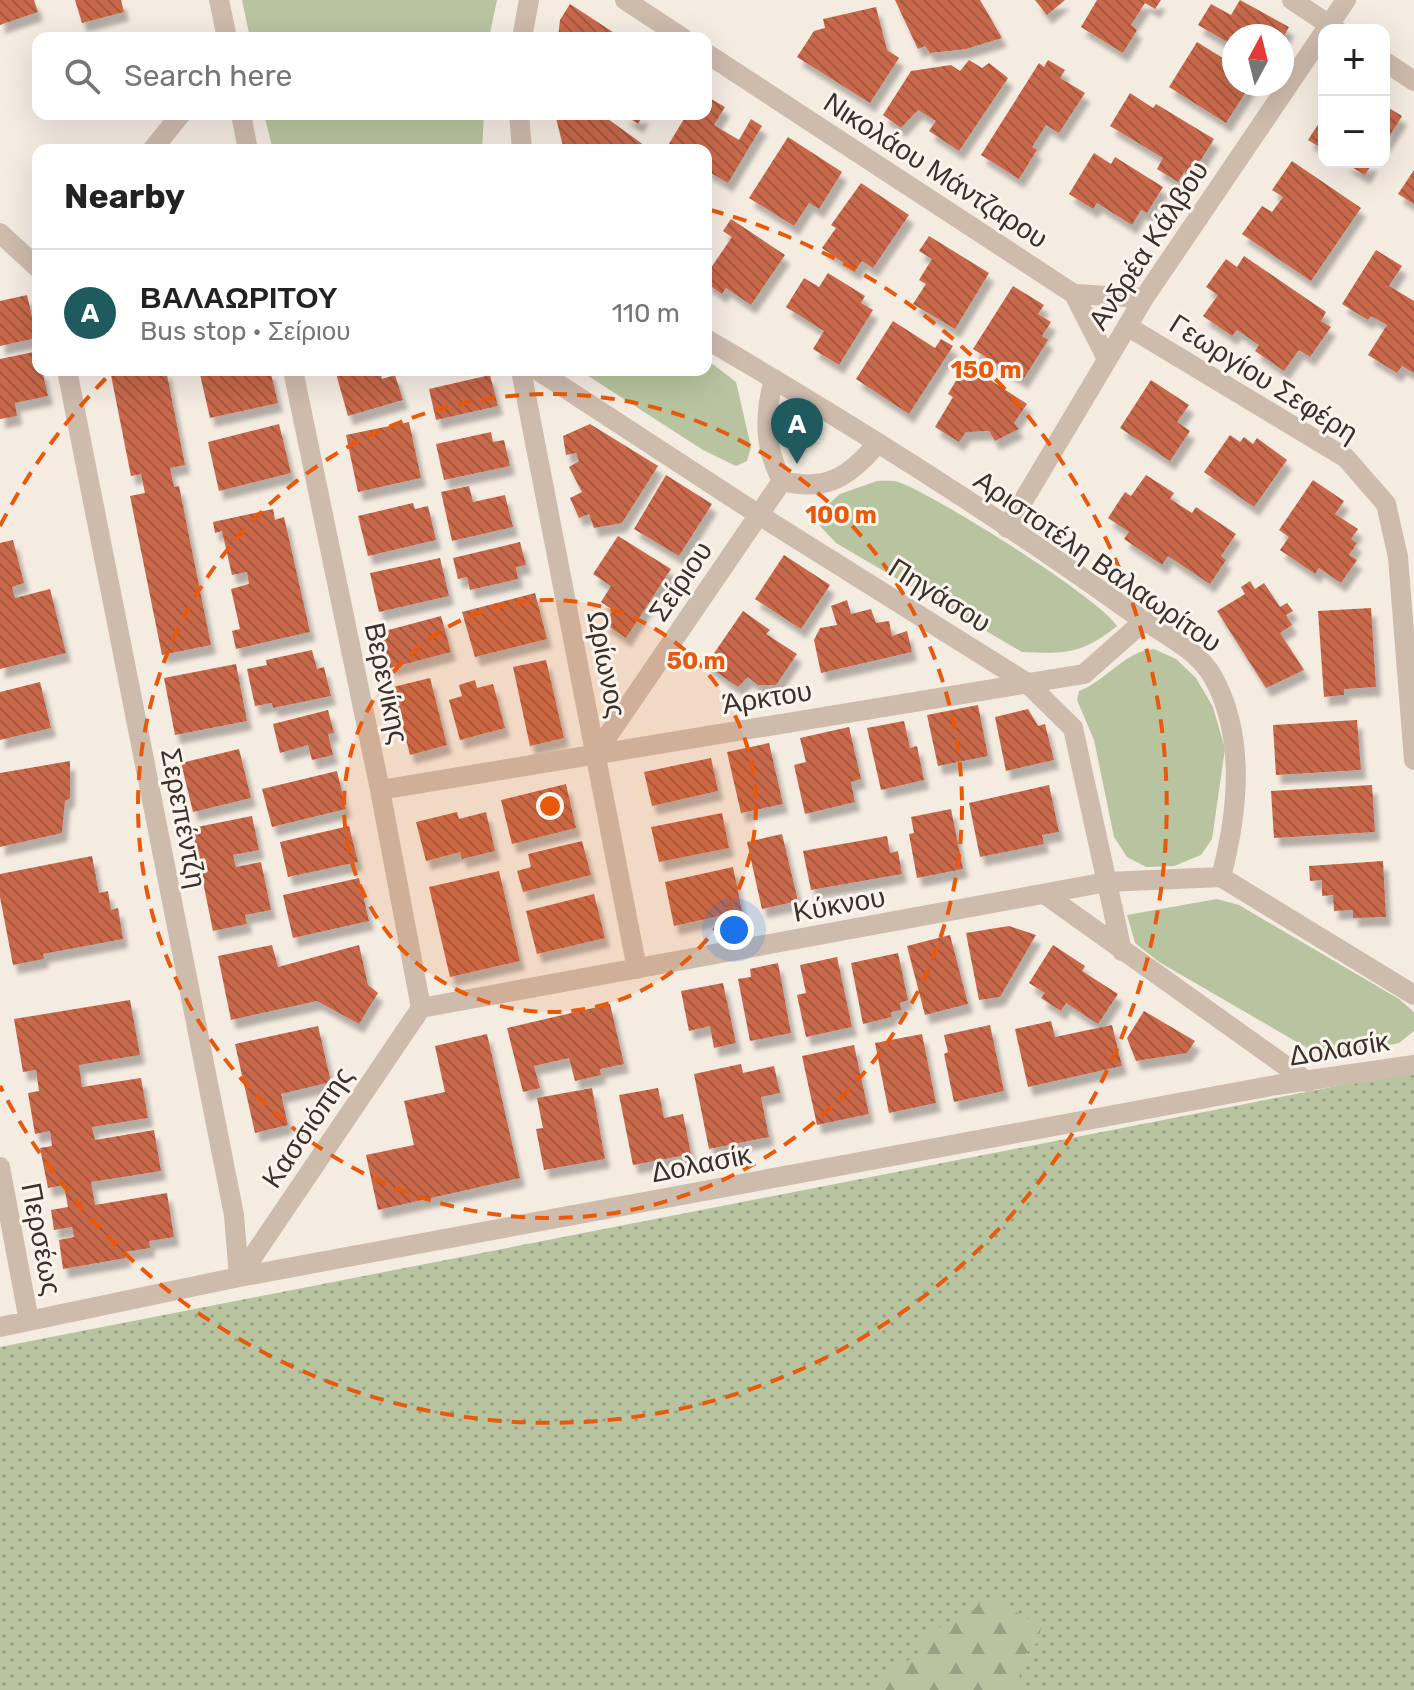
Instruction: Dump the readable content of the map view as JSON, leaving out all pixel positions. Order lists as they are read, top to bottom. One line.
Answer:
{"streets":{"street":["Νικολάου Μάντζαρου","Ανδρέα Κάλβου","Γεωργίου Σεφέρη","Αριστοτέλη Βαλαωρίτου","Σείριου","Πηγάσου","Ωρίωνος","Βερενίκης","Άρκτου","Σερεπέντζη","Κύκνου","Δολασίκ","Κασσιόπης","Περσέως"]},"crossings":[["Νικολάου Μάντζαρου","Ανδρέα Κάλβου"],["Ανδρέα Κάλβου","Γεωργίου Σεφέρη"],["Ανδρέα Κάλβου","Αριστοτέλη Βαλαωρίτου"],["Αριστοτέλη Βαλαωρίτου","Άρκτου"],["Αριστοτέλη Βαλαωρίτου","Κύκνου"],["Σείριου","Πηγάσου"],["Σείριου","Ωρίωνος"],["Σείριου","Άρκτου"],["Πηγάσου","Άρκτου"],["Πηγάσου","Κύκνου"],["Ωρίωνος","Άρκτου"],["Ωρίωνος","Κύκνου"],["Βερενίκης","Άρκτου"],["Βερενίκης","Κύκνου"],["Βερενίκης","Κασσιόπης"],["Σερεπέντζη","Δολασίκ"],["Σερεπέντζη","Κασσιόπης"],["Κύκνου","Κασσιόπης"],["Δολασίκ","Κασσιόπης"],["Δολασίκ","Περσέως"]],"north":"top","page":{"map_buttons":["+","−"],"search":"Search here","heading":"Nearby","list":[{"mark":"A","name":"ΒΑΛΑΩΡΙΤΟΥ","note":"Bus stop · Σείριου","value":"110 m"}],"pins":"A"},"rings":["150 m","100 m","50 m"]}
